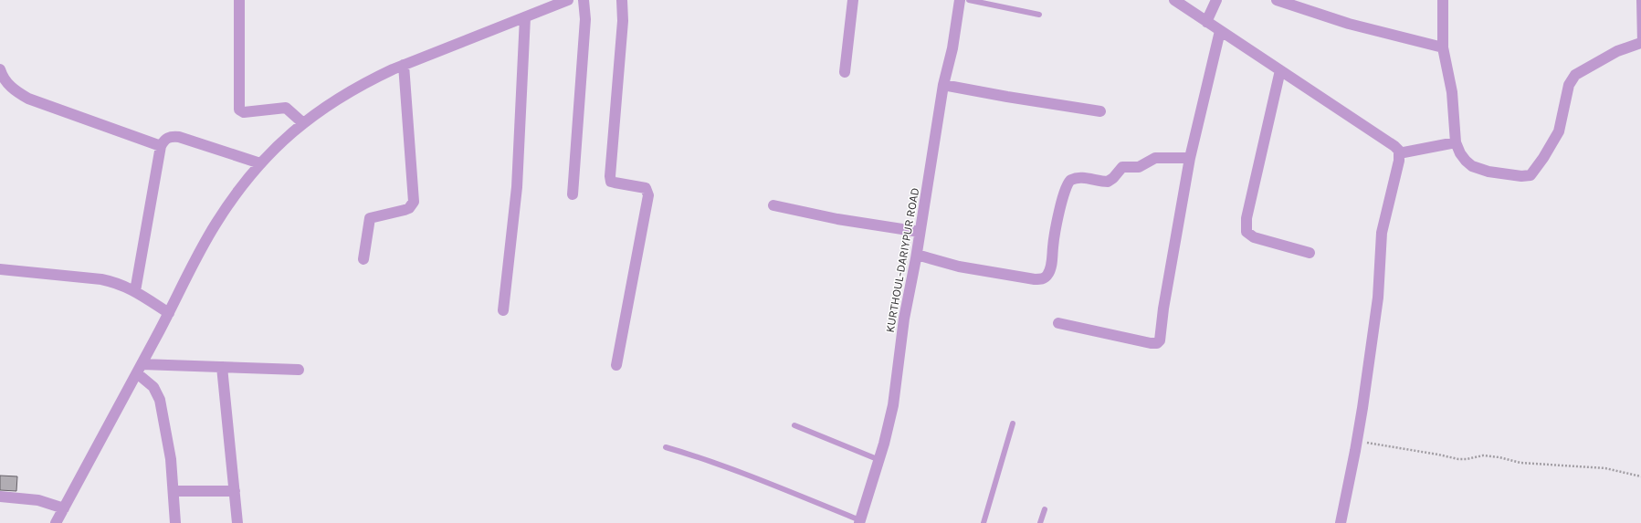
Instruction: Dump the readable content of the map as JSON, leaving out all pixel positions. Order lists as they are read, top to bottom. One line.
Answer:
{"streets":{"street":["KURTHOUL-DARIYPUR ROAD"]}}
